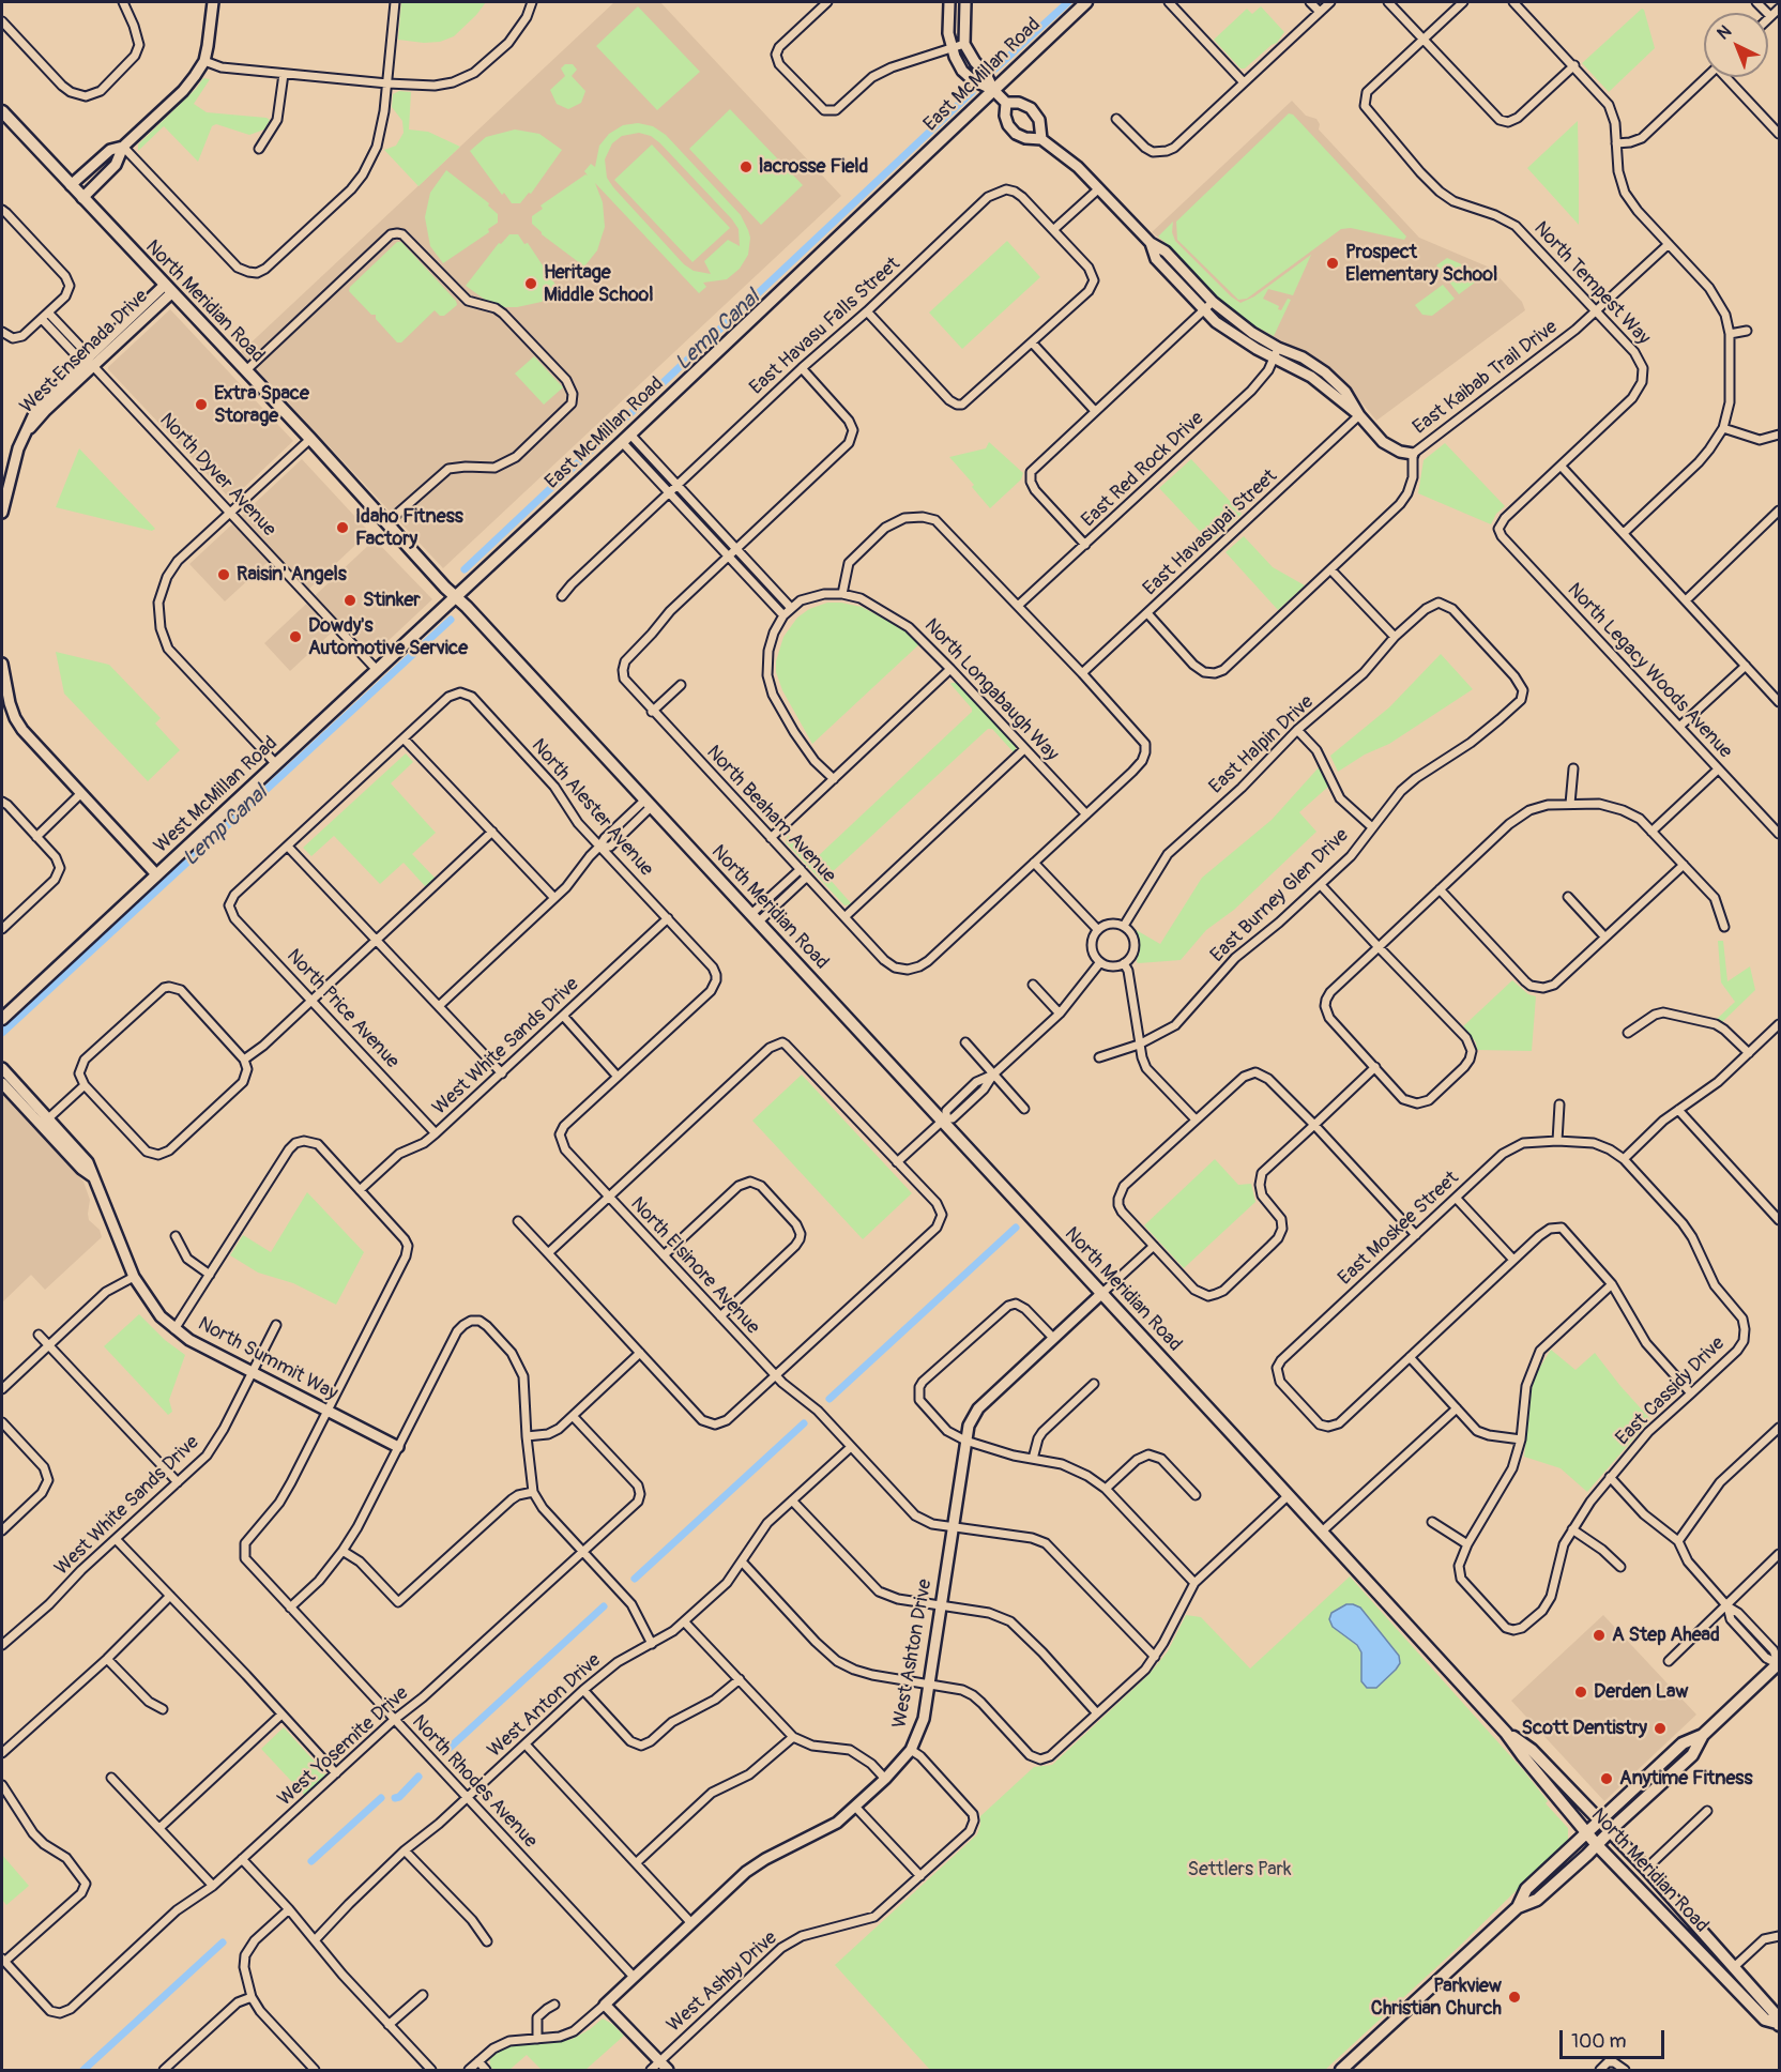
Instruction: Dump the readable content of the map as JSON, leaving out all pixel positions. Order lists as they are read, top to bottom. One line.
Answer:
{"streets":{"main road":["East McMillan Road","North Meridian Road","West McMillan Road"],"street":["North Tempest Way","East Havasu Falls Street","West Ensenada Drive","East Kaibab Trail Drive","East Red Rock Drive","North Dyver Avenue","East Havasupai Street","North Legacy Woods Avenue","North Longabaugh Way","East Halpin Drive","North Alester Avenue","North Beaham Avenue","East Burney Glen Drive","North Price Avenue","West White Sands Drive","East Moskee Street","North Elsinore Avenue","North Summit Way","East Cassidy Drive","West Ashton Drive","West Anton Drive","West Yosemite Drive","North Rhodes Avenue","West Ashby Drive"]},"crossings":[["East McMillan Road","North Meridian Road"],["East McMillan Road","West McMillan Road"],["North Tempest Way","East Kaibab Trail Drive"],["North Tempest Way","North Legacy Woods Avenue"],["North Meridian Road","West Ensenada Drive"],["North Meridian Road","West McMillan Road"],["North Meridian Road","West Ashton Drive"],["West Ensenada Drive","North Dyver Avenue"],["East Kaibab Trail Drive","East Havasupai Street"],["North Dyver Avenue","West McMillan Road"],["East Halpin Drive","East Burney Glen Drive"],["North Alester Avenue","West White Sands Drive"],["North Alester Avenue","North Elsinore Avenue"],["North Price Avenue","West White Sands Drive"],["West White Sands Drive","North Summit Way"],["East Moskee Street","East Cassidy Drive"],["North Elsinore Avenue","West Ashton Drive"],["North Elsinore Avenue","West Anton Drive"],["North Summit Way","North Rhodes Avenue"],["West Ashton Drive","North Rhodes Avenue"],["West Ashton Drive","West Ashby Drive"],["West Anton Drive","North Rhodes Avenue"],["West Yosemite Drive","North Rhodes Avenue"]],"water":["Lemp Canal"],"parks":["Settlers Park"],"places":["lacrosse Field","Prospect Elementary School","Heritage Middle School","Extra Space Storage","Idaho Fitness Factory","Raisin' Angels","Stinker","Dowdy's Automotive Service","A Step Ahead","Derden Law","Scott Dentistry","Anytime Fitness","Parkview Christian Church"],"scale_bar":"100 m","north":"top left"}
